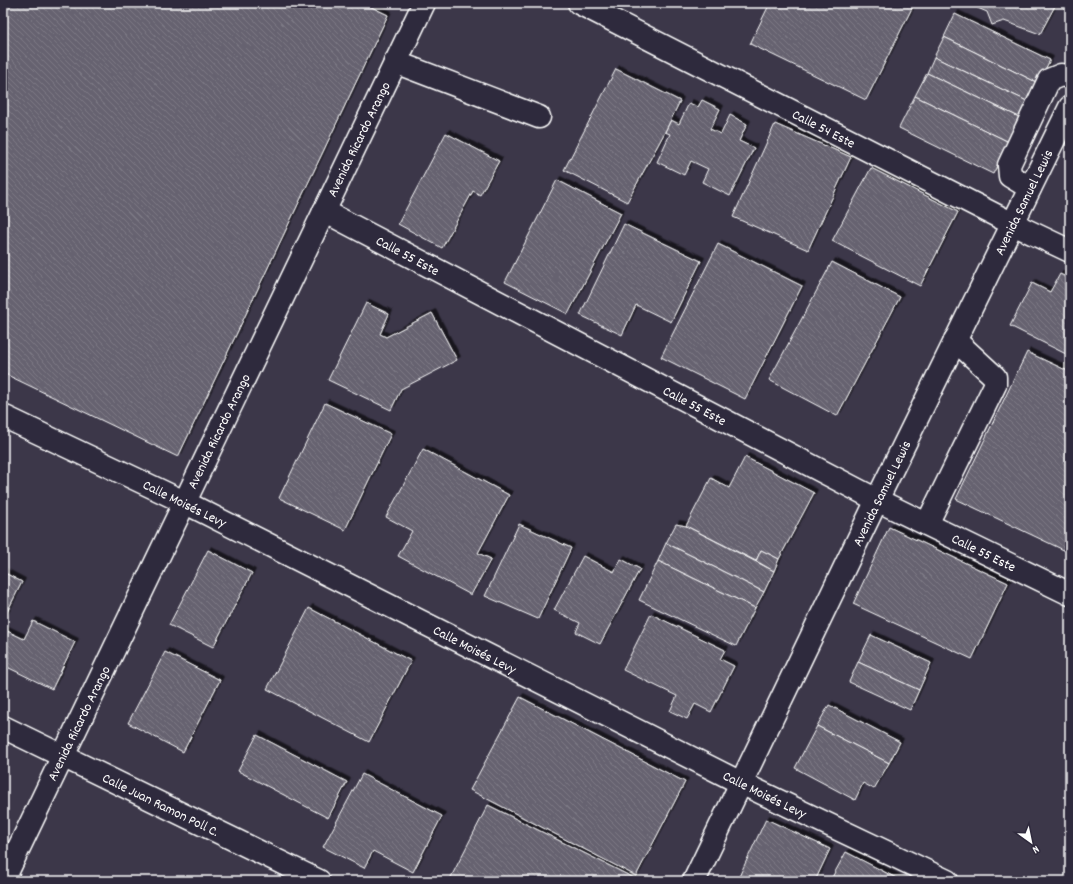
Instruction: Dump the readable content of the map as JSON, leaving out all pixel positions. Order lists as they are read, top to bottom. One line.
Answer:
{"streets":{"street":["Calle 54 Este","Avenida Ricardo Arango","Avenida Samuel Lewis","Calle 55 Este","Calle Moisés Levy","Calle Juan Ramon Poll C."]},"crossings":[["Calle 54 Este","Avenida Samuel Lewis"],["Avenida Ricardo Arango","Calle 55 Este"],["Avenida Ricardo Arango","Calle Moisés Levy"],["Avenida Ricardo Arango","Calle Juan Ramon Poll C."],["Avenida Samuel Lewis","Calle 55 Este"],["Avenida Samuel Lewis","Calle Moisés Levy"]],"north":"bottom right"}
